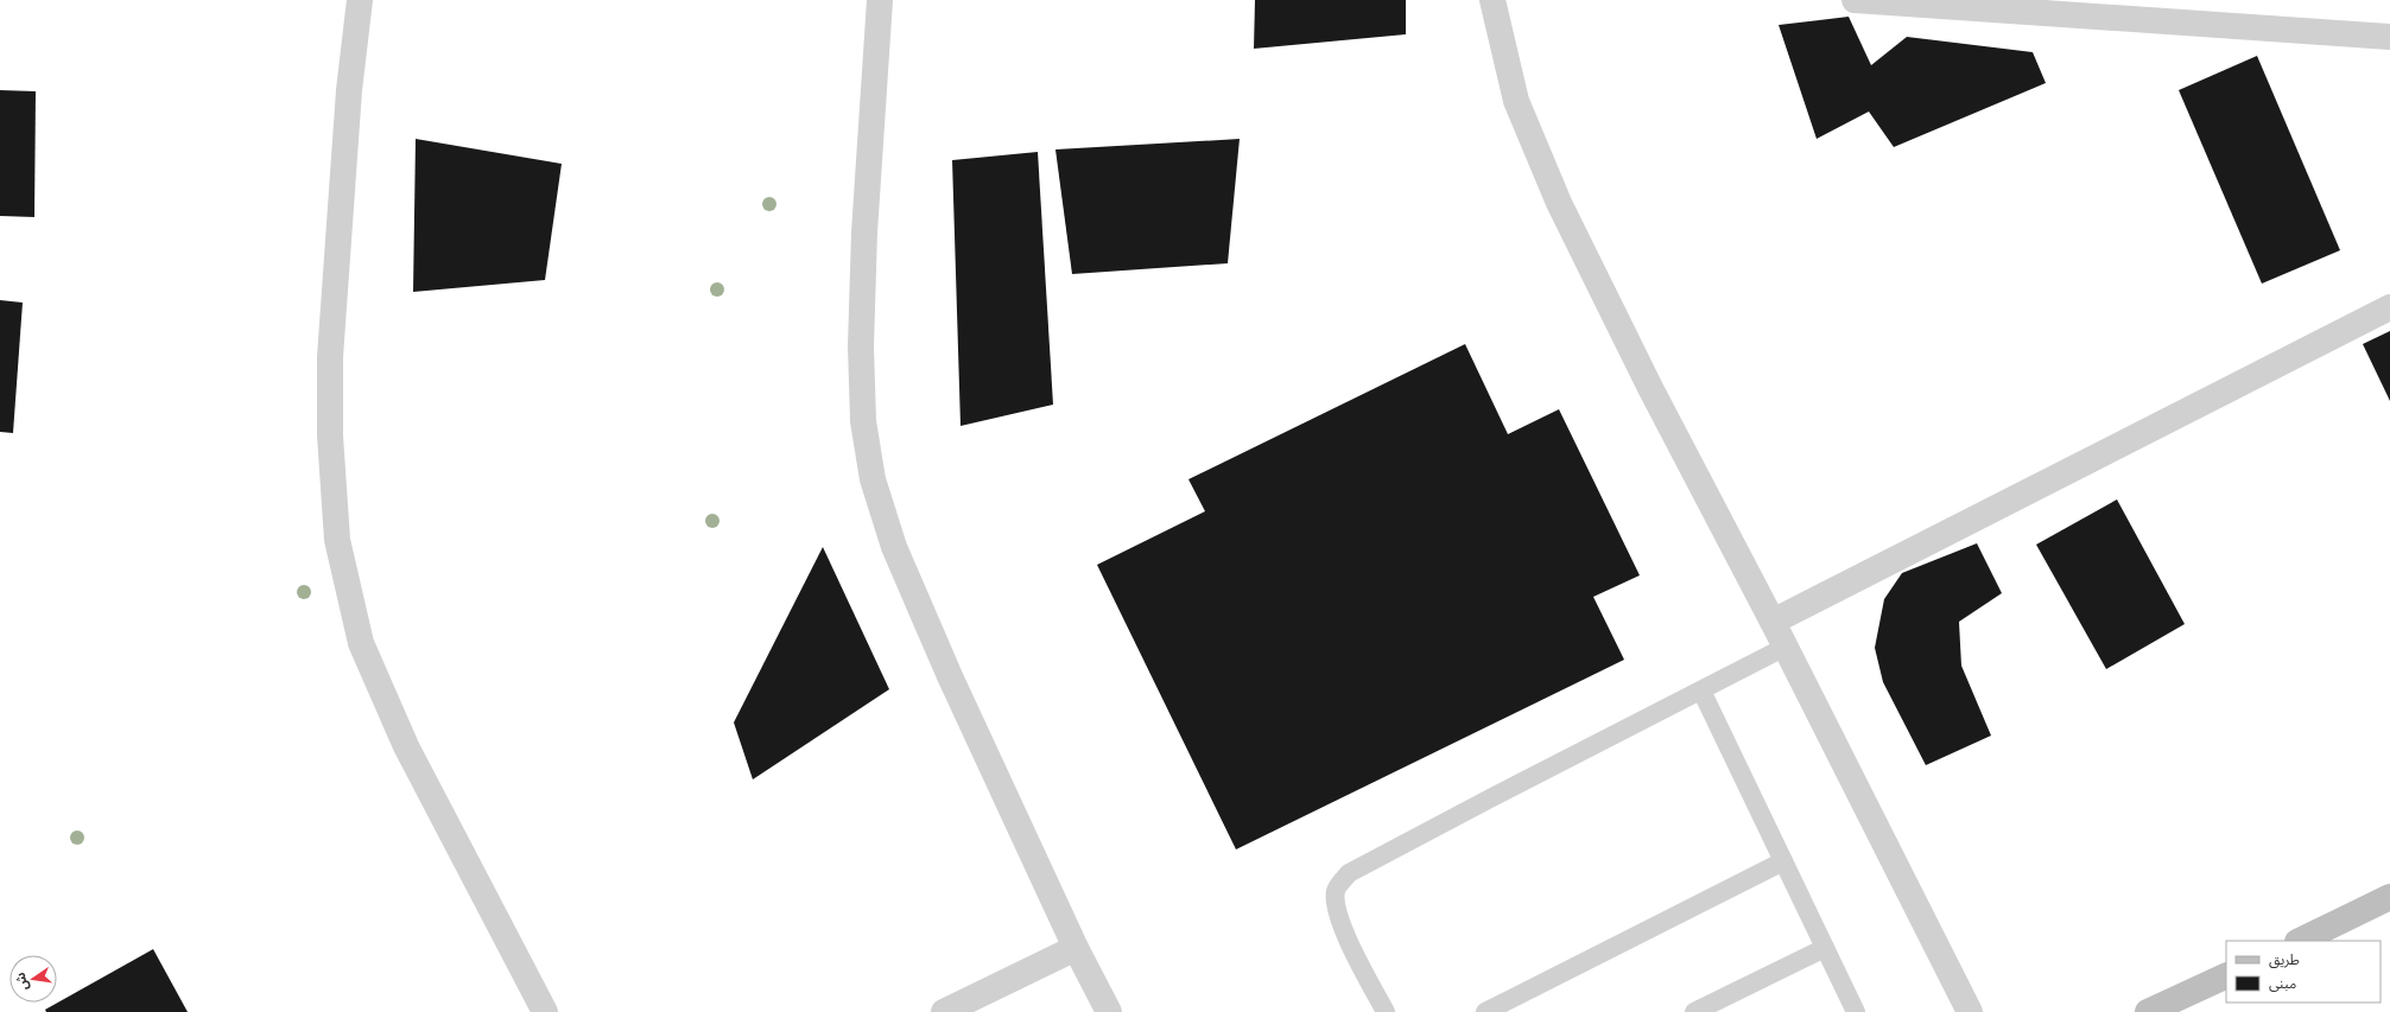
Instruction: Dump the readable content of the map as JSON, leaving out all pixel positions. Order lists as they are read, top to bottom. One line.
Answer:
{"legend":["طريق","مبنى"],"north":"left"}
